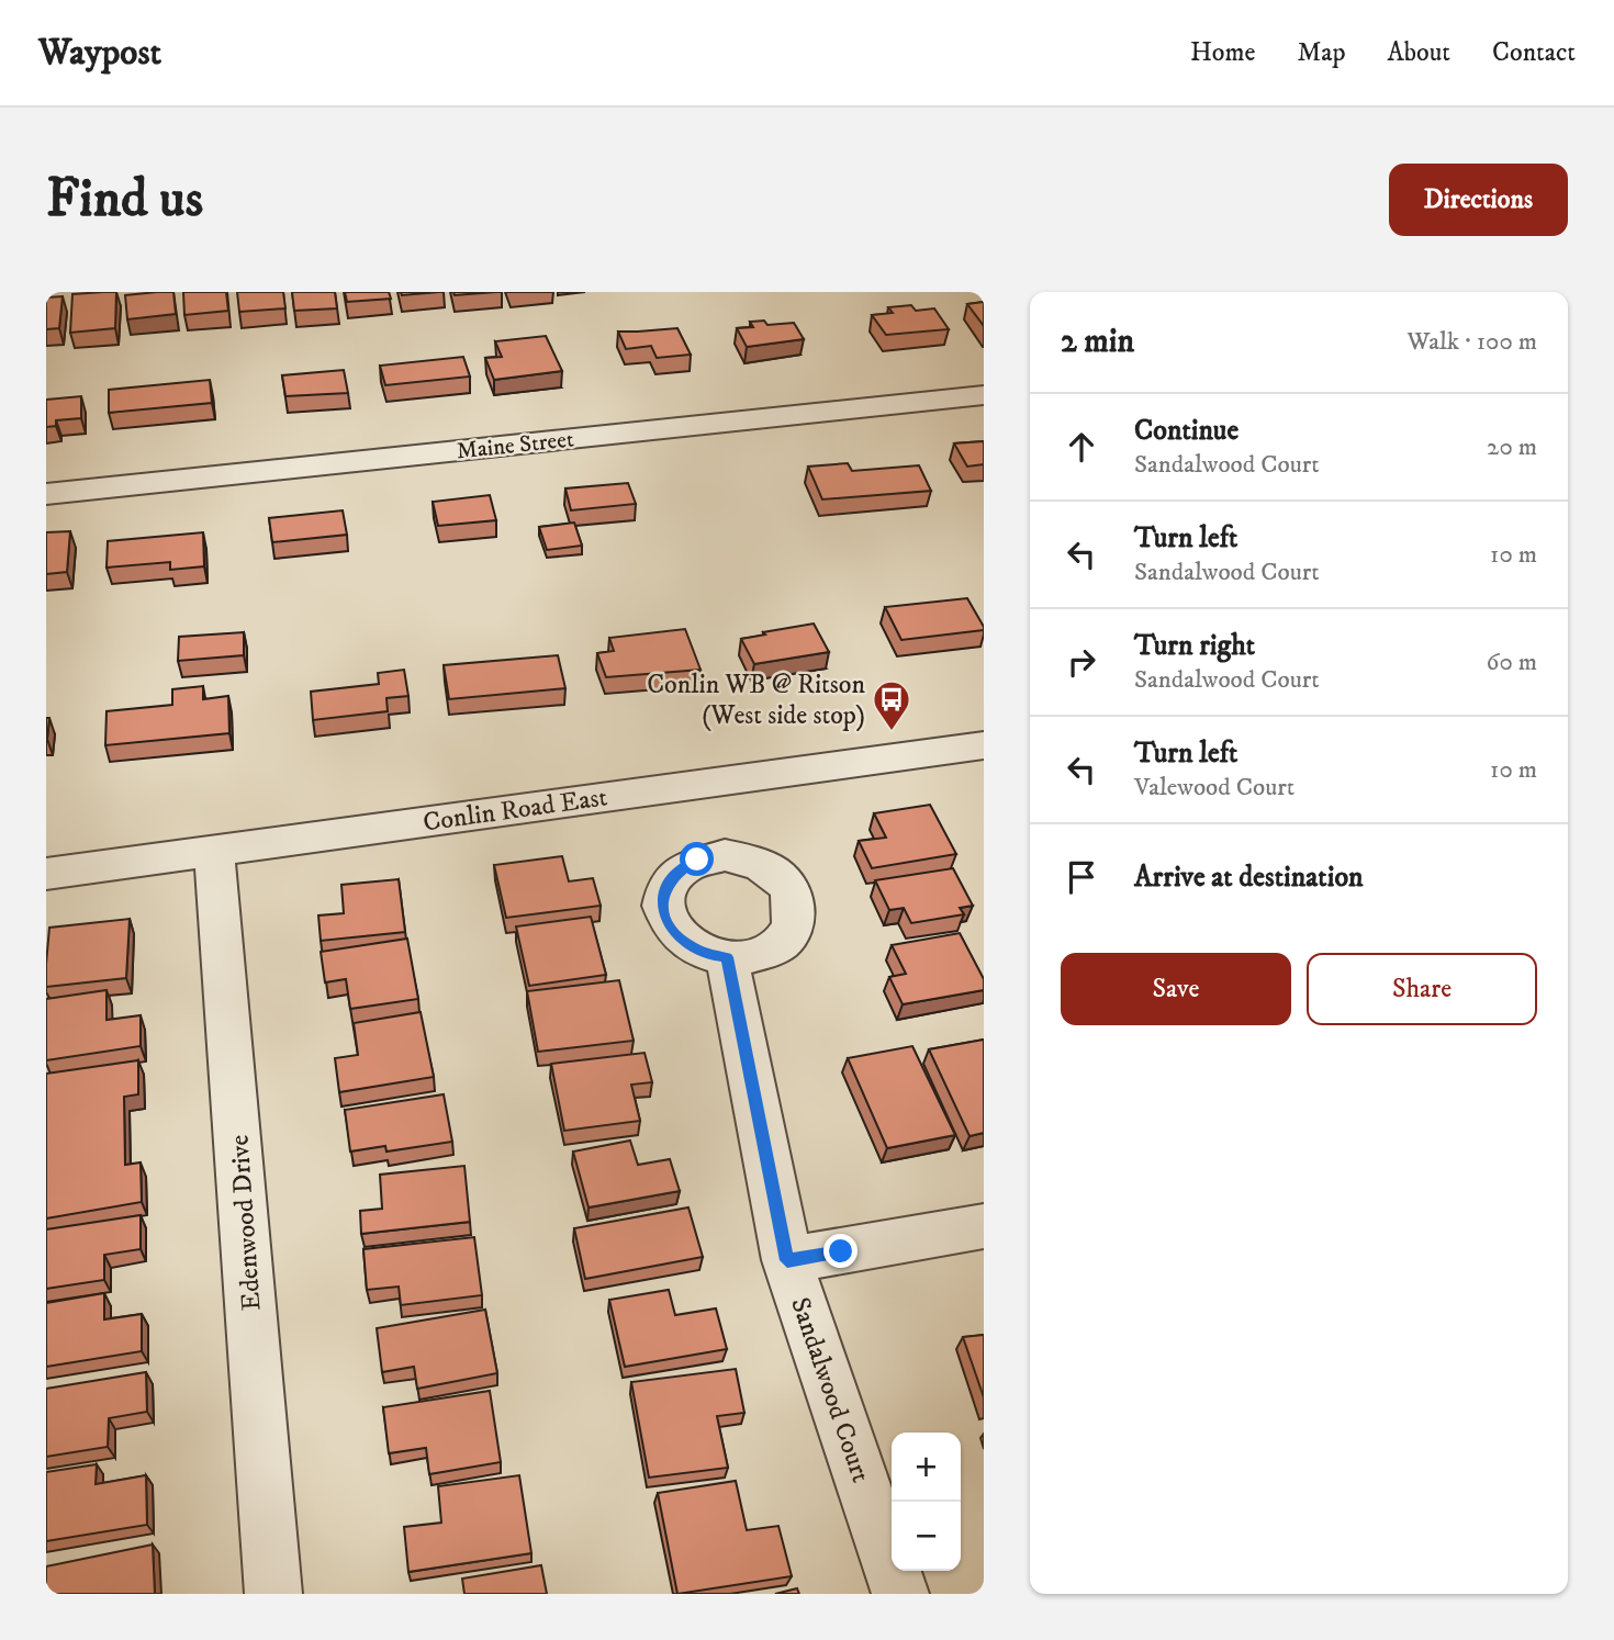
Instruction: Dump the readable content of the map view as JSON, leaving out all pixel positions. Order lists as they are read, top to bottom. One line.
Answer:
{"streets":{"street":["Maine Street","Conlin Road East","Edenwood Drive","Sandalwood Court"]},"crossings":[["Conlin Road East","Edenwood Drive"]],"places":{"bus stop":["Conlin WB @ Ritson (West side stop)"]},"page":{"header":"Waypost","nav":["Home","Map","About","Contact"],"buttons":["Directions",["Save","Share"]],"title":"Find us","heading":["2 min","Walk · 100 m"],"list":[["Continue","Sandalwood Court","20 m"],["Turn left","Sandalwood Court","10 m"],["Turn right","Sandalwood Court","60 m"],["Turn left","Valewood Court","10 m"],"Arrive at destination"],"map_buttons":["+","−"]}}
